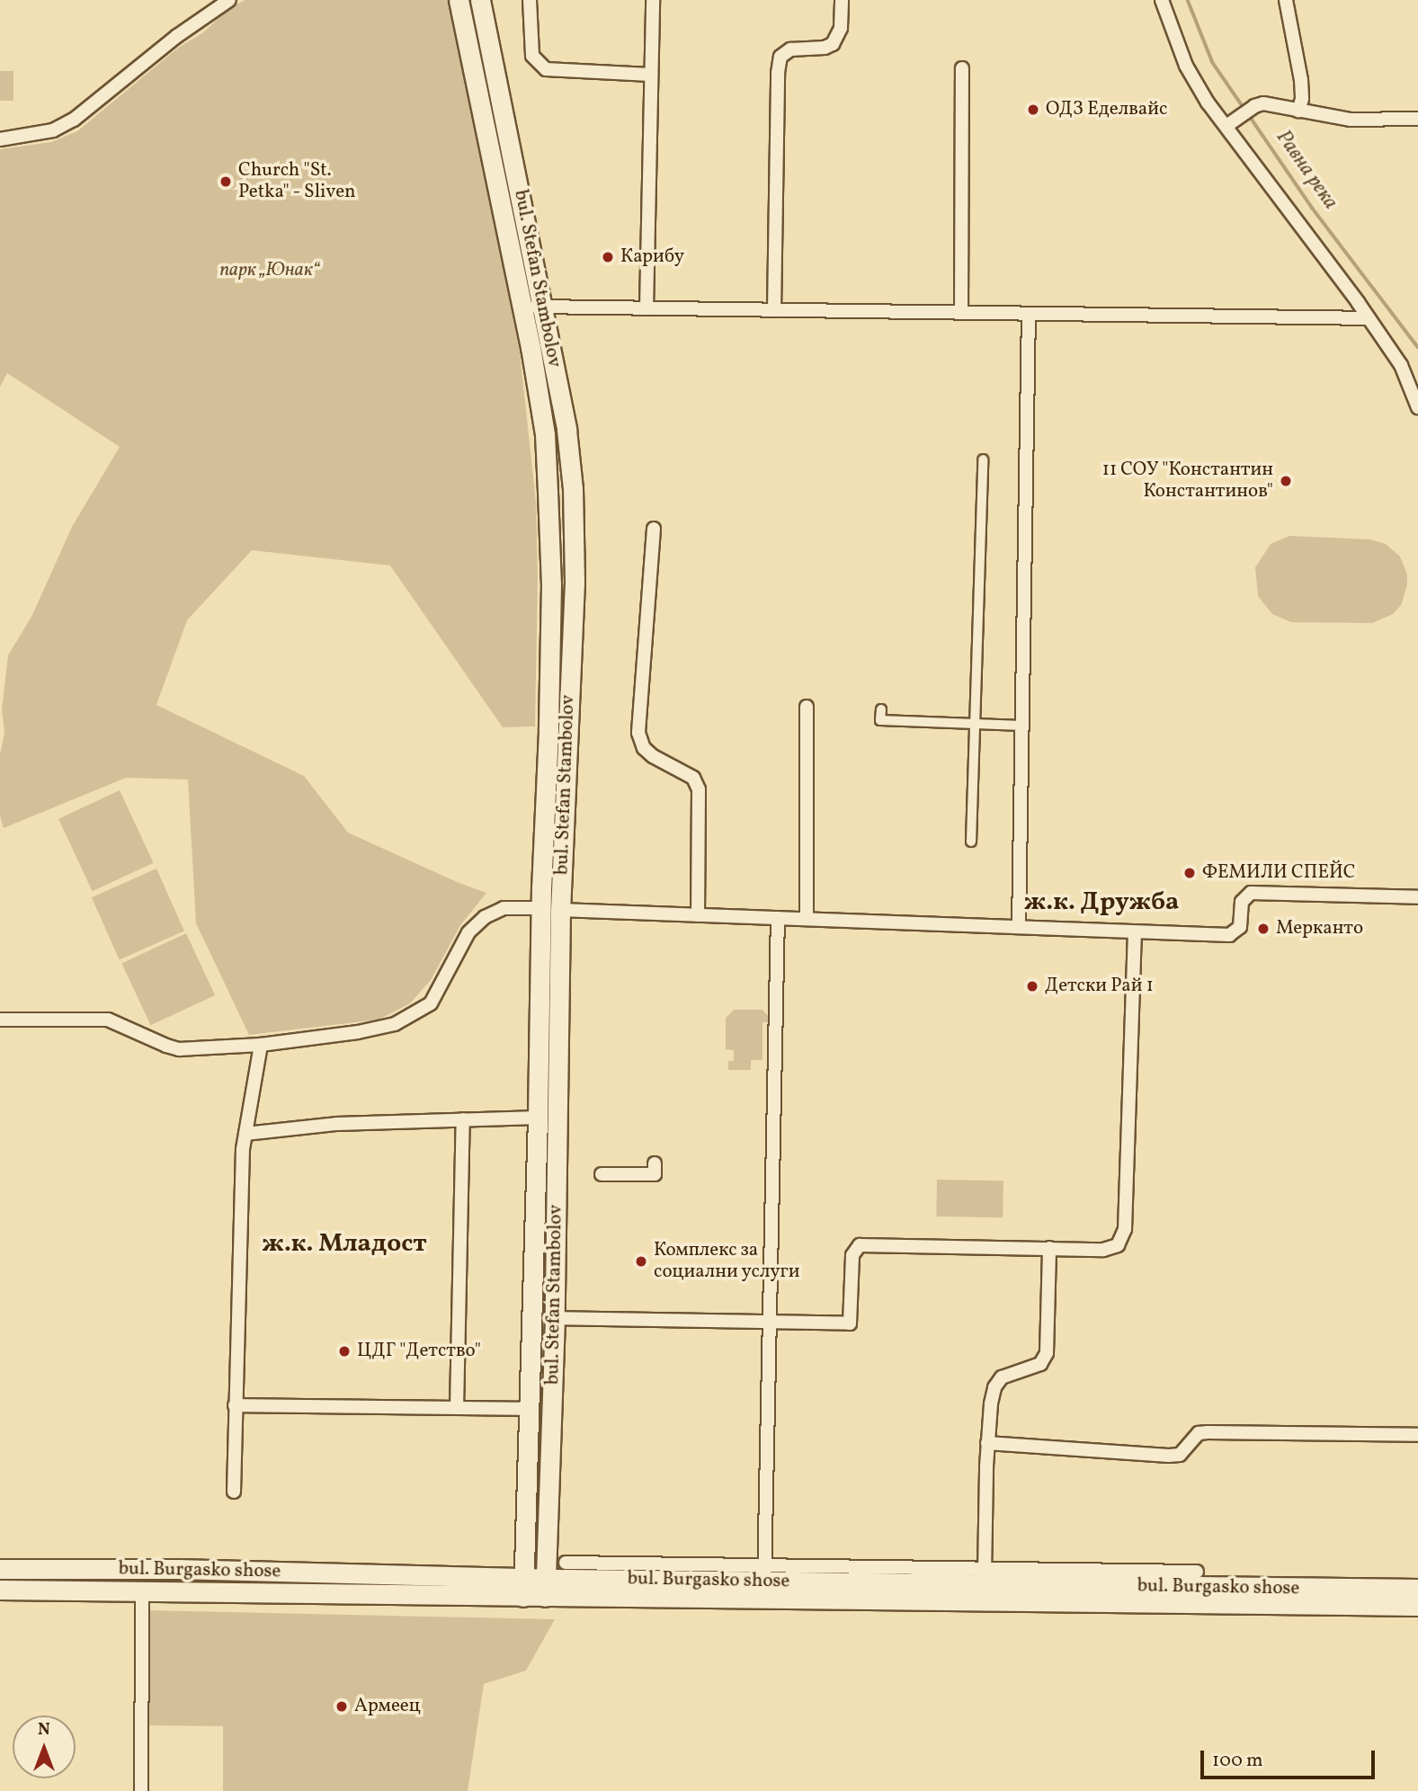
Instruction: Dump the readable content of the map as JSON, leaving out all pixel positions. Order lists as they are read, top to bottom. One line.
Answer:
{"streets":{"main road":["bul. Stefan Stambolov","bul. Burgasko shose"]},"crossings":[["bul. Stefan Stambolov","bul. Burgasko shose"]],"districts":["ж.к. Дружба","ж.к. Младост"],"water":["Равна река"],"parks":["парк „Юнак“"],"places":["ОДЗ Еделвайс","Church \"St. Petka\" - Sliven","Карибу","11 СОУ \"Константин Константинов\"","ФЕМИЛИ СПЕЙС","Мерканто","Детски Рай 1","Комплекс за социални услуги","ЦДГ \"Детство\"","Армеец"],"scale_bar":"100 m","north":"top"}
